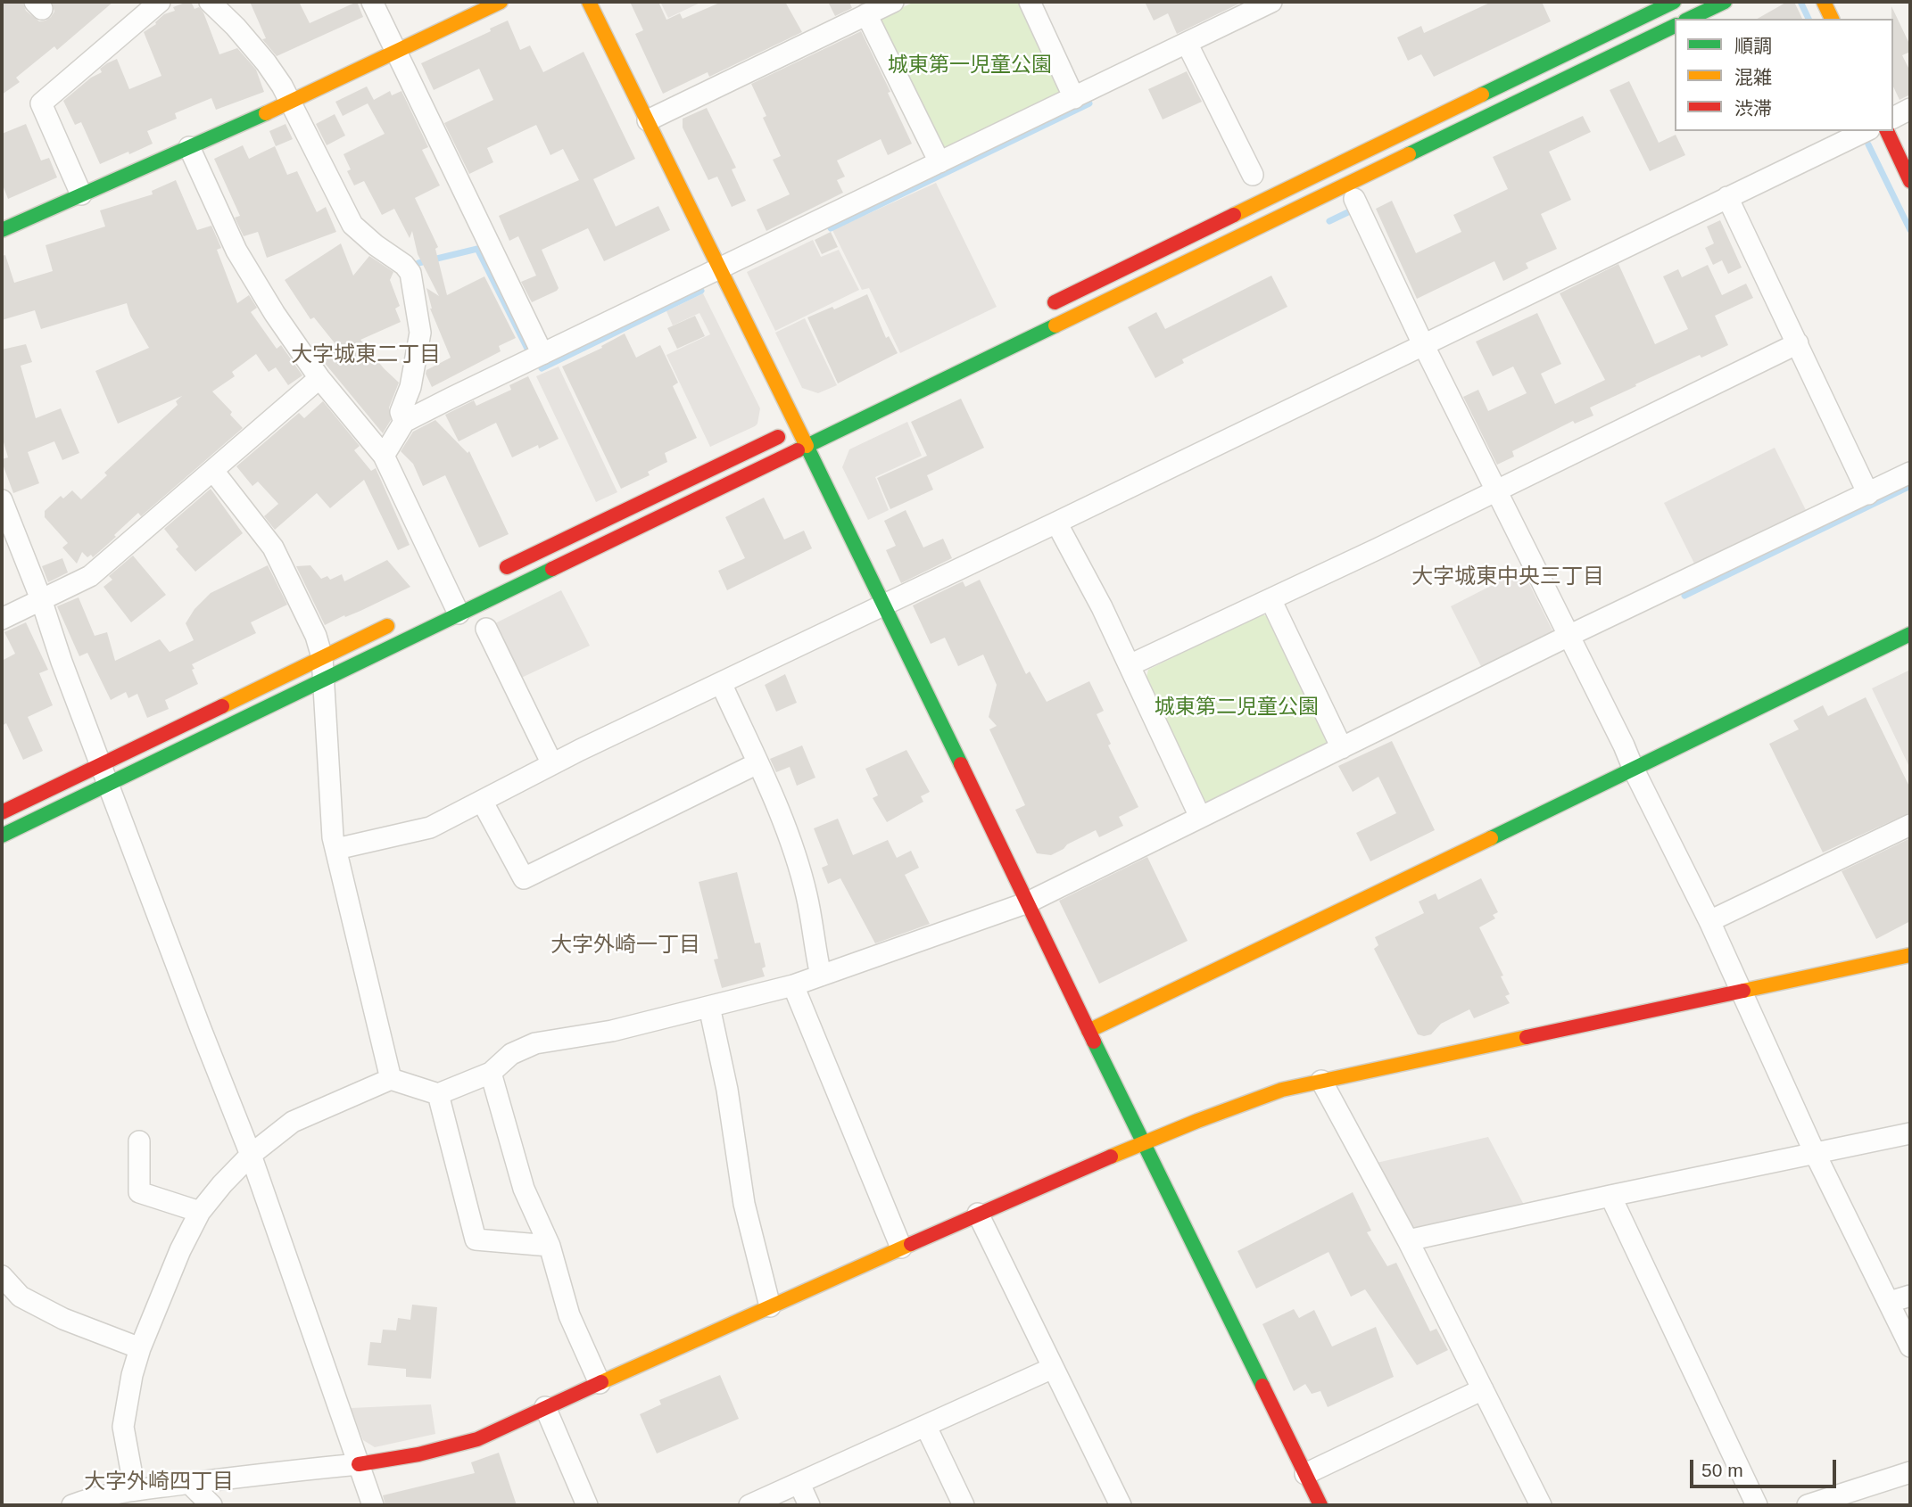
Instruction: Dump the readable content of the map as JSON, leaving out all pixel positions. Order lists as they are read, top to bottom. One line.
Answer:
{"districts":["大字城東二丁目","大字城東中央三丁目","大字外崎一丁目","大字外崎四丁目"],"parks":["城東第一児童公園","城東第二児童公園"],"legend":["順調","混雑","渋滞"],"scale_bar":"50 m"}
